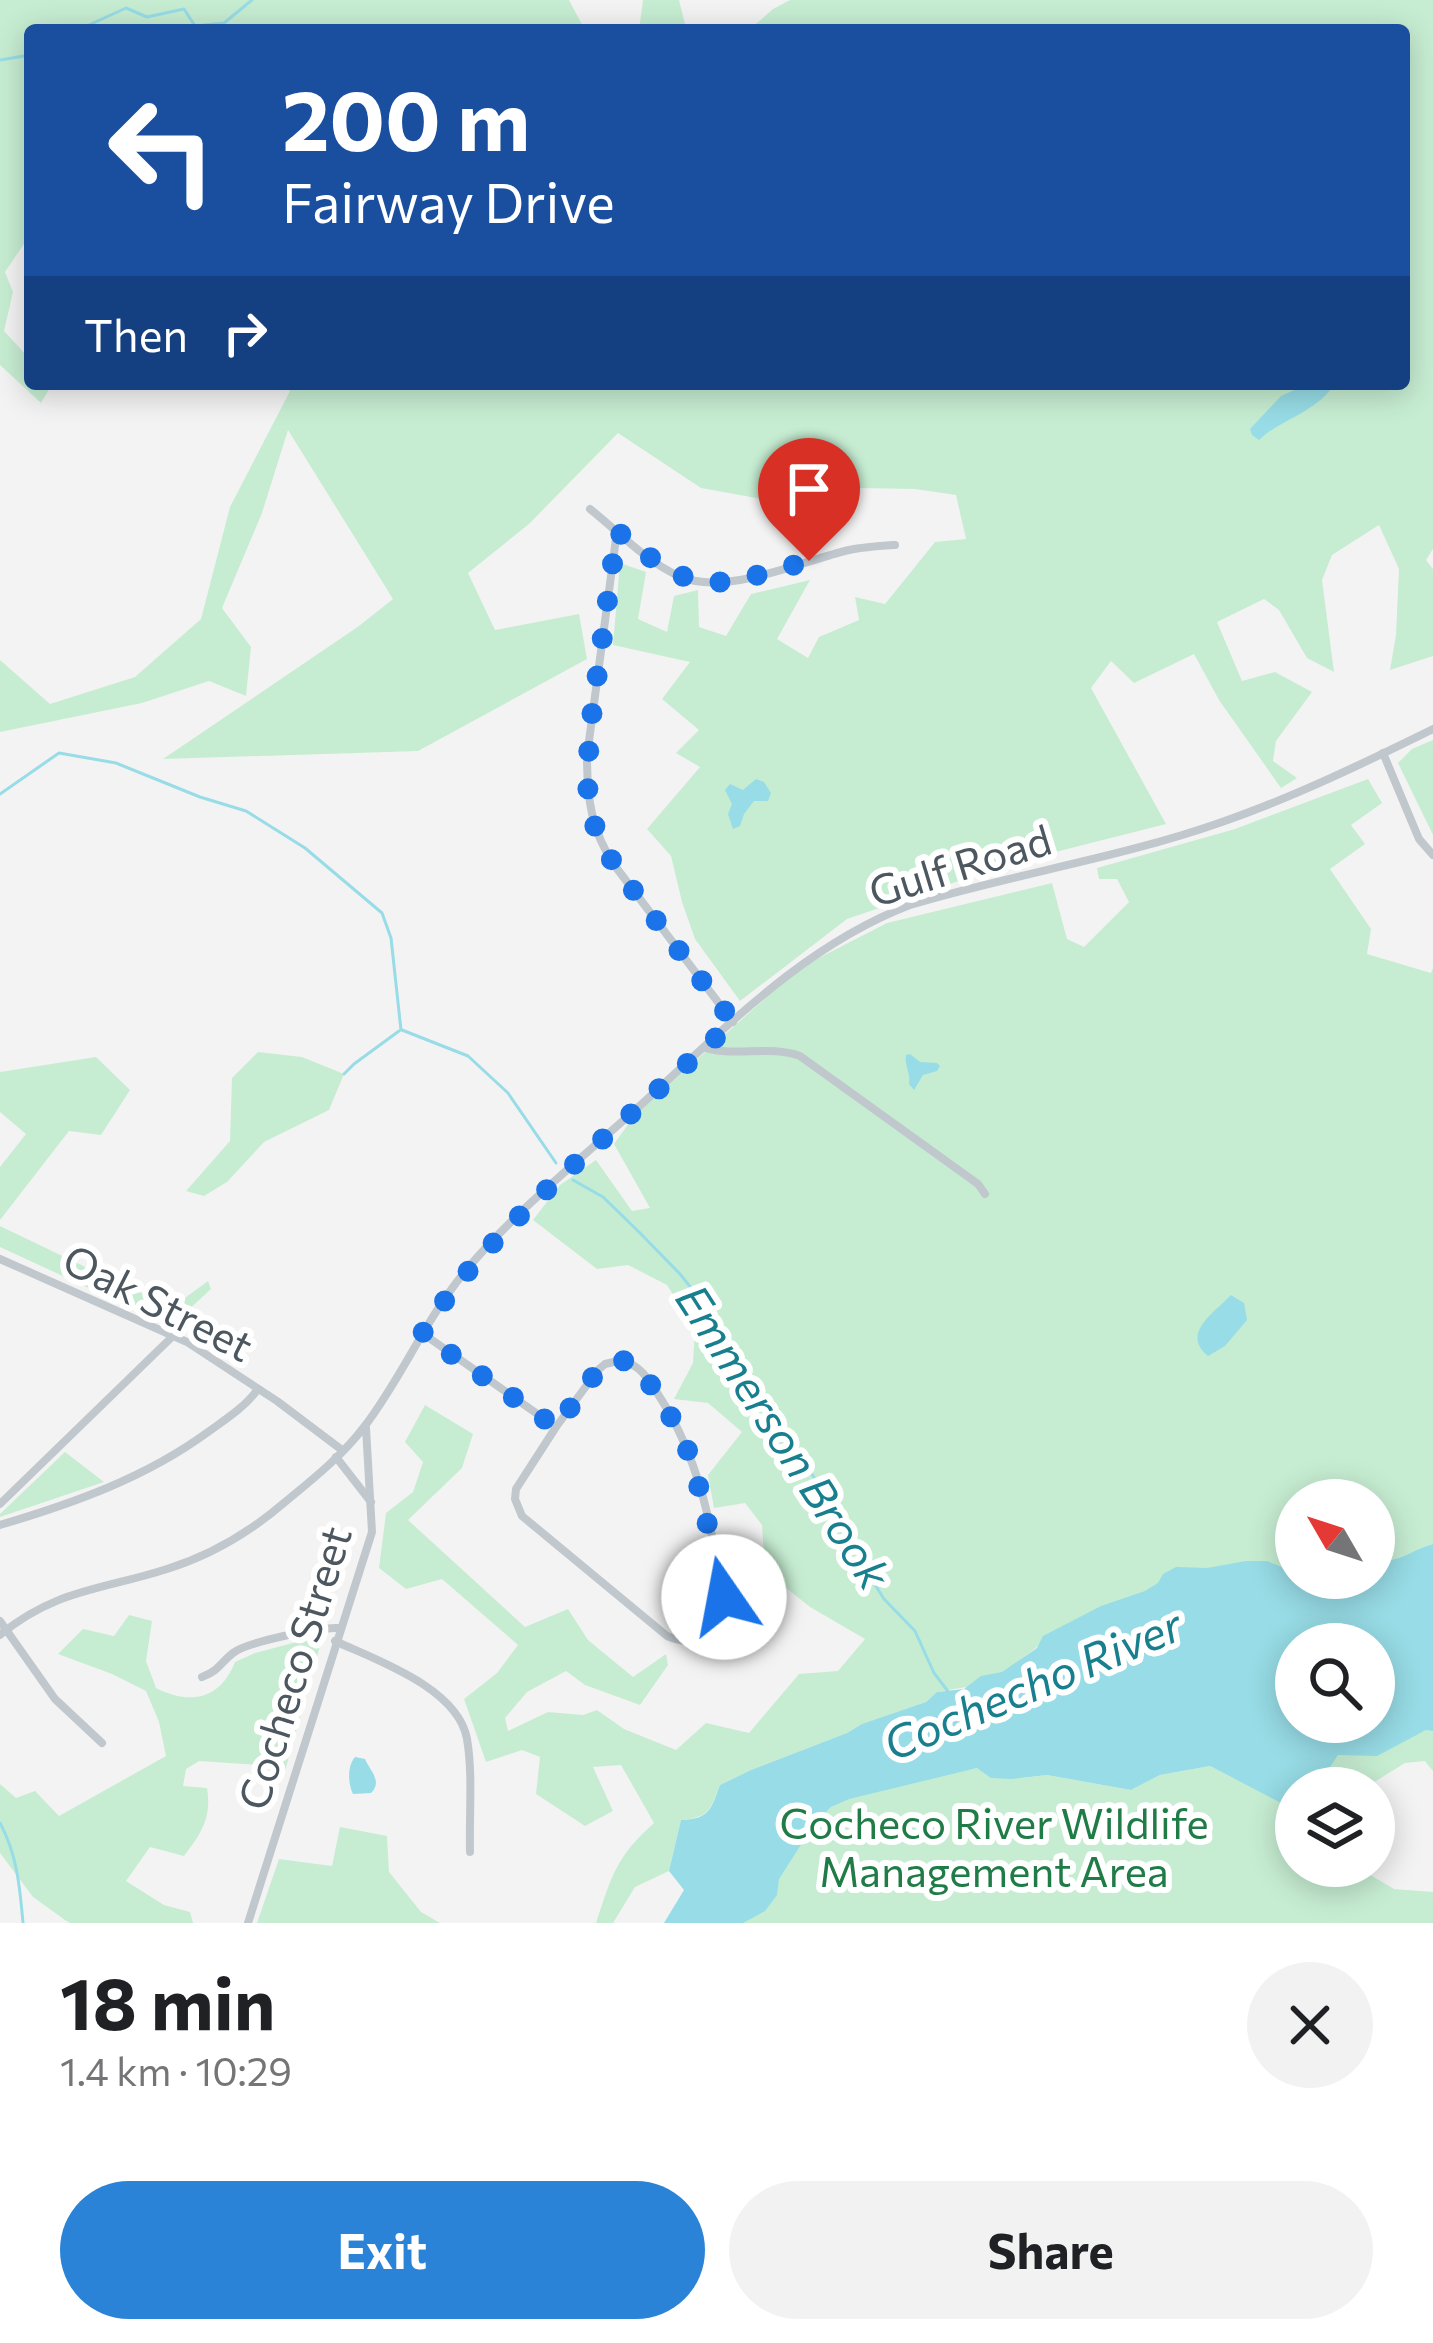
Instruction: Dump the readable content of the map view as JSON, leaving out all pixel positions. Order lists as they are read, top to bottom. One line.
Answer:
{"streets":{"street":["Gulf Road","Oak Street","Cocheco Street"]},"crossings":[["Gulf Road","Oak Street"],["Gulf Road","Cocheco Street"],["Oak Street","Cocheco Street"]],"water":["Emmerson Brook","Cochecho River"],"parks":["Cocheco River Wildlife Management Area"],"north":"top left","page":{"turn":["200 m","Fairway Drive"],"then":"Then","heading":["18 min","1.4 km · 10:29"],"buttons":["Exit","Share"]}}
